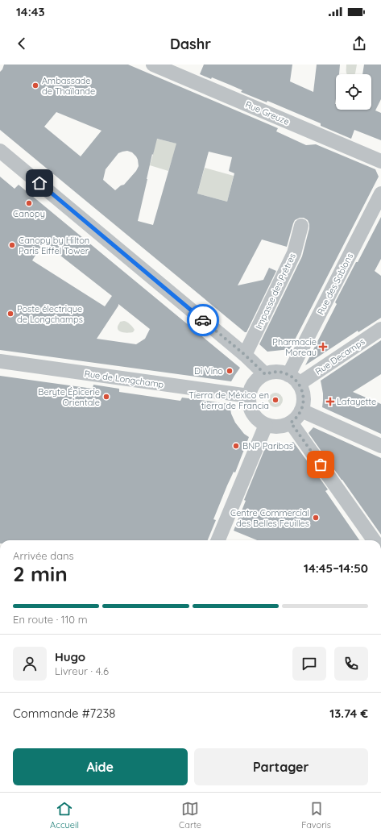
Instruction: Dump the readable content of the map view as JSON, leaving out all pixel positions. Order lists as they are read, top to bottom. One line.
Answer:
{"streets":{"street":["Rue Greuze","Rue des Sablons","Impasse des Prêtres","Rue Decamps","Rue de Longchamp"]},"crossings":[["Rue des Sablons","Rue Decamps"],["Rue des Sablons","Rue de Longchamp"],["Rue Decamps","Rue de Longchamp"]],"places":{"other":["Ambassade de Thaïlande","Canopy","Canopy by Hilton Paris Eiffel Tower","Poste électrique de Longchamps","Di Vino","Beryte Épicerie Orientale","Tierra de México en tierra de Francia","BNP Paribas","Centre Commercial des Belles Feuilles"],"health":["Pharmacie Moreau","Lafayette"]},"page":{"status":"14:43","header":"Dashr","heading":["2 min","Arrivée dans","14:45–14:50"],"panel":["Hugo","Livreur · 4.6","Commande #7238","13.74 €"],"bar":"En route · 110 m","buttons":["Aide","Partager"],"tabs":["Accueil","Carte","Favoris"]}}
